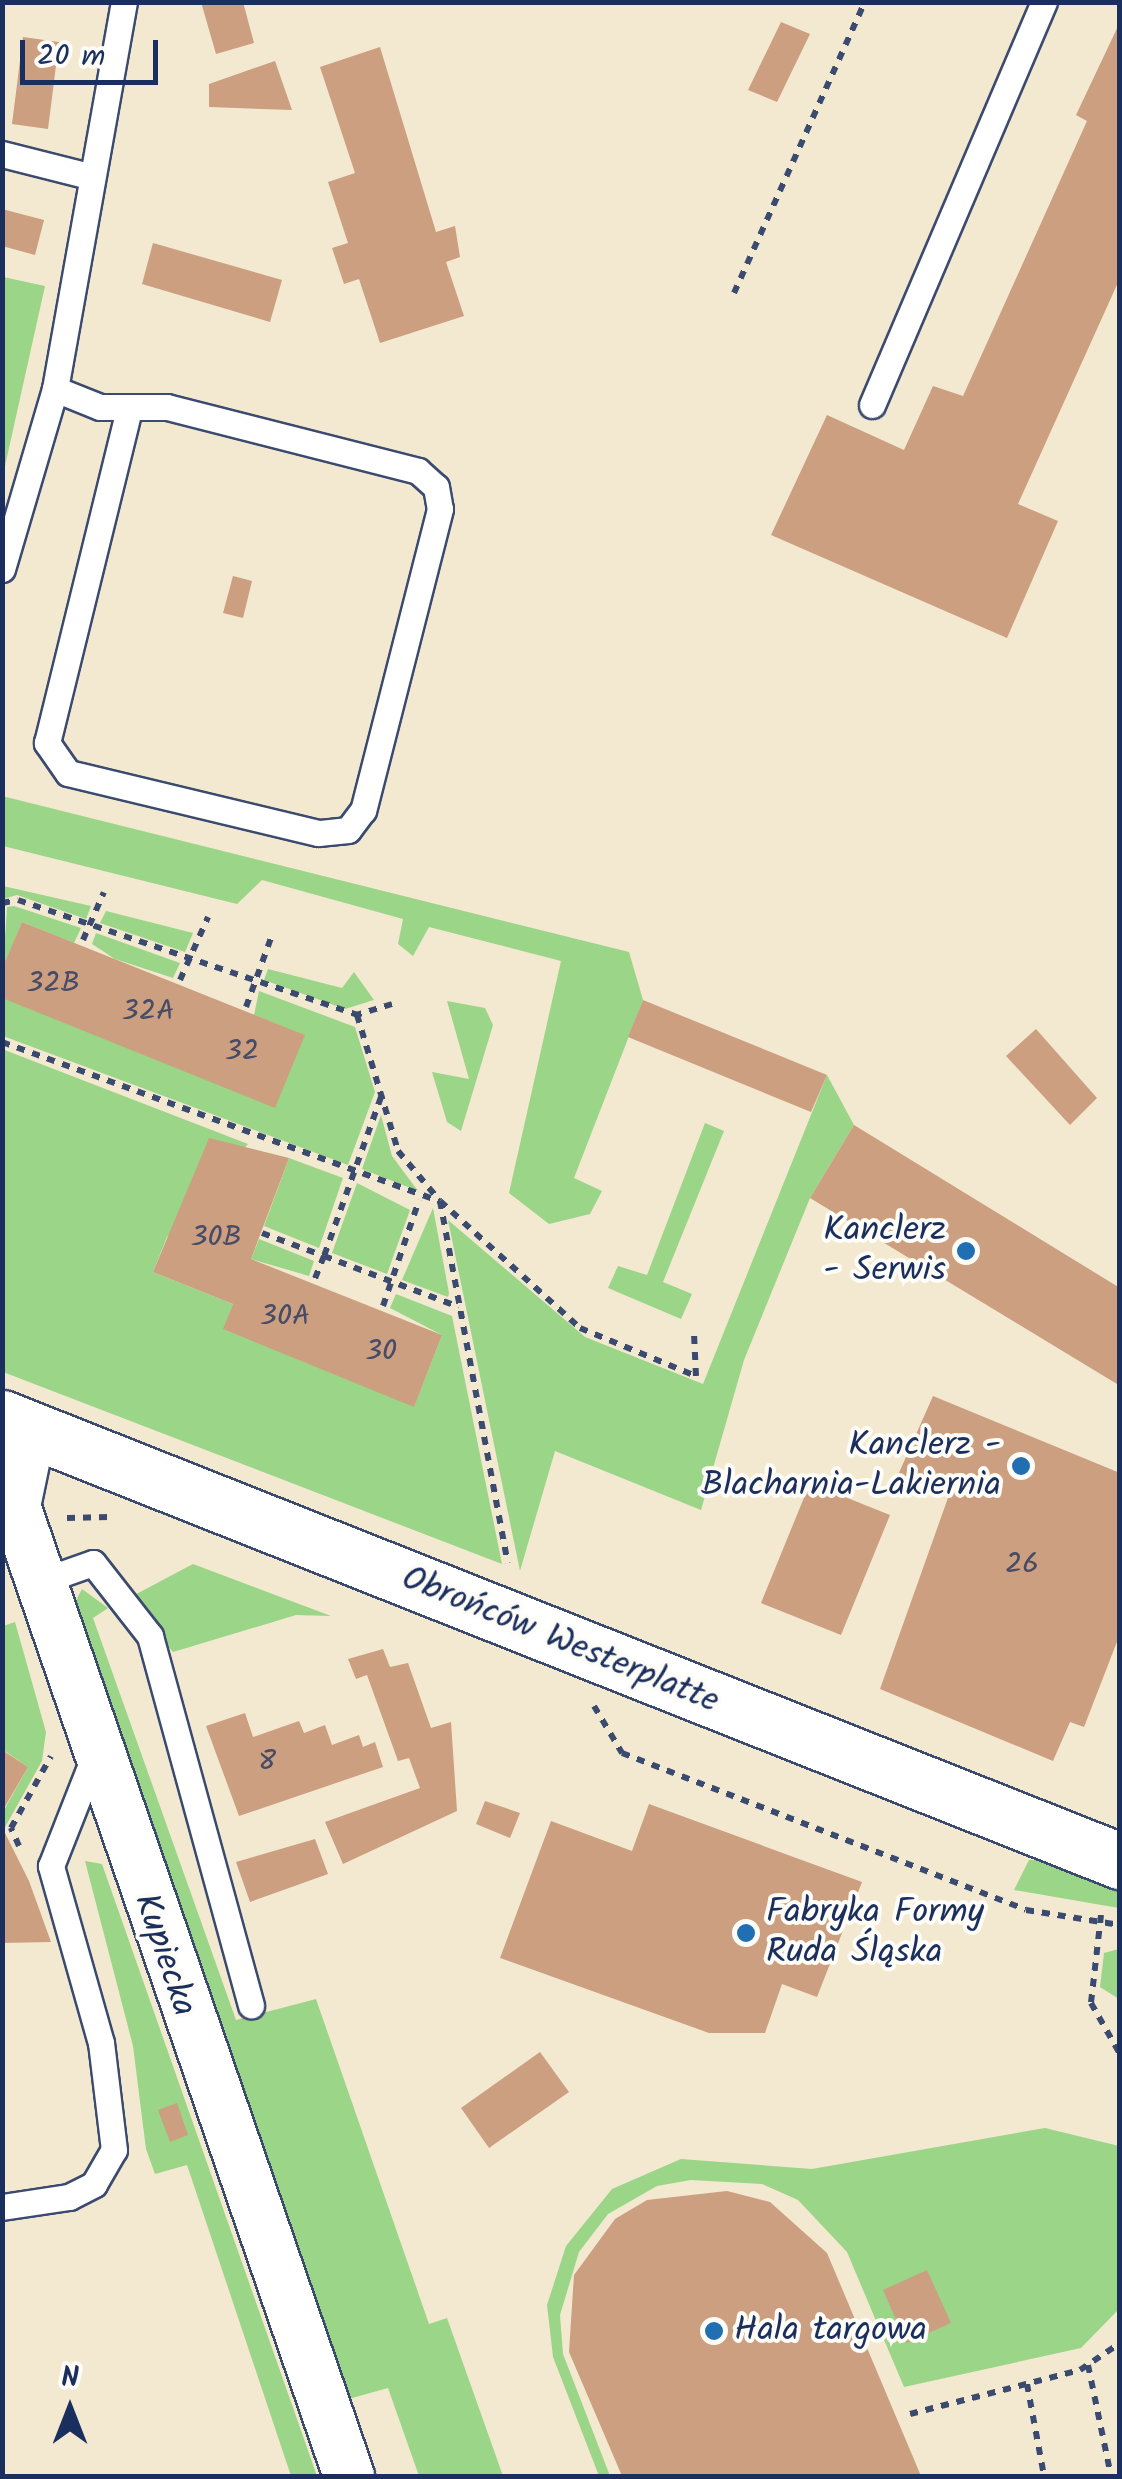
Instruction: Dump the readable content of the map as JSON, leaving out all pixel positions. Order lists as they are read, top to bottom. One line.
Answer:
{"streets":{"street":["Obrońców Westerplatte","Kupiecka"]},"crossings":[["Obrońców Westerplatte","Kupiecka"]],"places":["Kanclerz - Serwis","Kanclerz - Blacharnia-Lakiernia","Fabryka Formy Ruda Śląska","Hala targowa"],"house_numbers":["32B","32A","32","30B","30A","30","26","8"],"scale_bar":"20 m","north":"top"}
